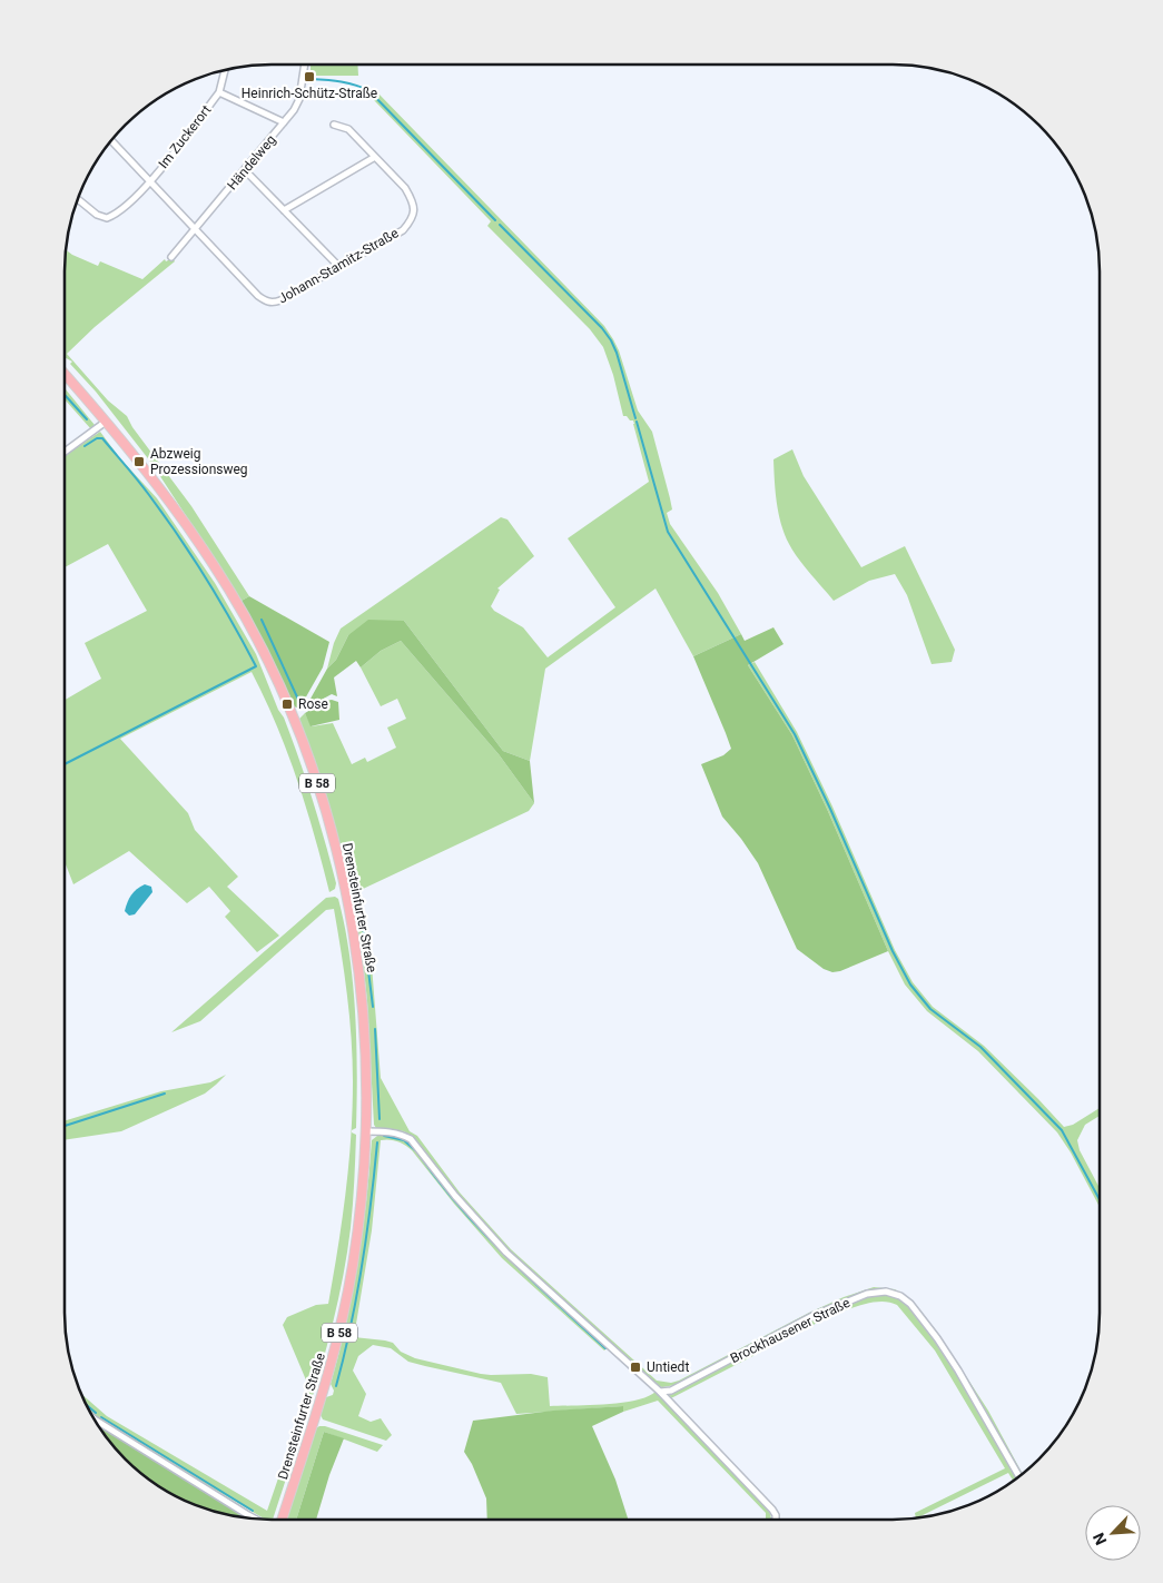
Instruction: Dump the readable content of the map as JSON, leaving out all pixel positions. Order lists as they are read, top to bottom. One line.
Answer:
{"streets":{"main road":["B 58","Drensteinfurter Straße"],"street":["Im Zuckerort","Händelweg","Johann-Stamitz-Straße","Brockhausener Straße"]},"crossings":[["Im Zuckerort","Händelweg"],["Im Zuckerort","Johann-Stamitz-Straße"],["Händelweg","Johann-Stamitz-Straße"]],"places":{"transit":["Heinrich-Schütz-Straße","Abzweig Prozessionsweg","Rose","Untiedt"]},"north":"bottom left"}
